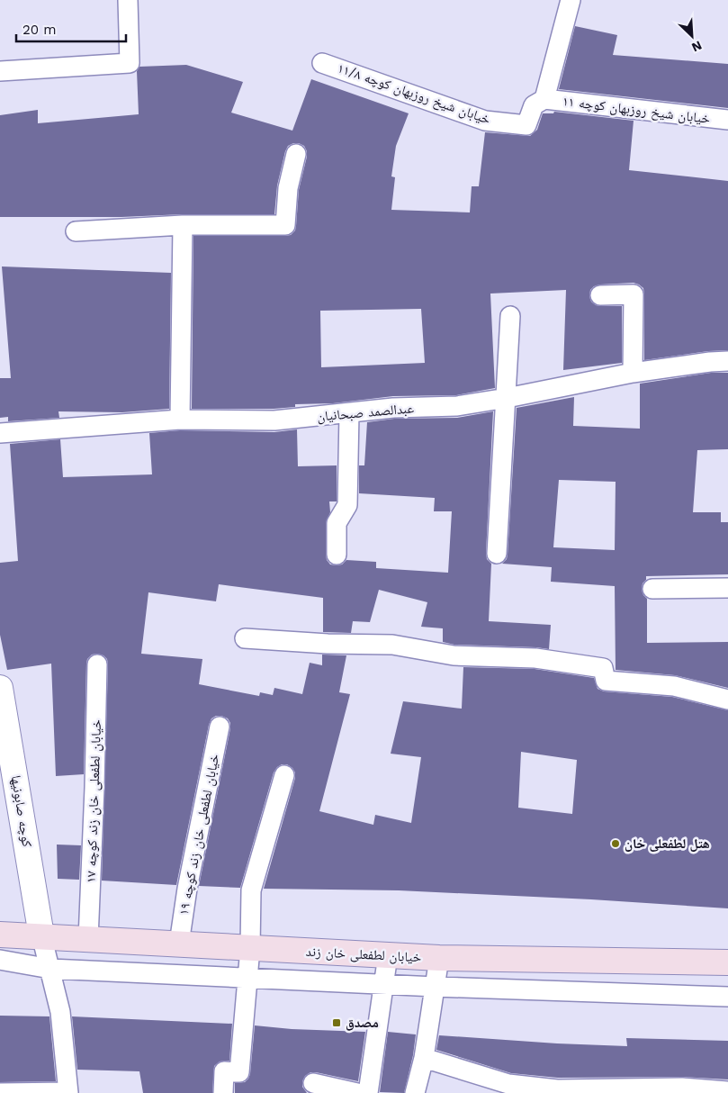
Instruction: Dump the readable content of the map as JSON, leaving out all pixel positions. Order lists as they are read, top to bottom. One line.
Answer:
{"streets":{"street":["کوچه صابونیها","خیابان لطفعلی خان زند"],"lane":["خیابان شیخ روزبهان کوچه ۱۱/۸","خیابان شیخ روزبهان کوچه ۱۱","عبدالصمد صبحانیان","خیابان لطفعلی خان زند کوچه ۱۷","خیابان لطفعلی خان زند کوچه ۱۹"]},"crossings":[["خیابان شیخ روزبهان کوچه ۱۱/۸","خیابان شیخ روزبهان کوچه ۱۱"],["خیابان لطفعلی خان زند کوچه ۱۷","خیابان لطفعلی خان زند"],["کوچه صابونیها","خیابان لطفعلی خان زند"],["خیابان لطفعلی خان زند کوچه ۱۹","خیابان لطفعلی خان زند"]],"places":{"other":["هتل لطفعلی خان"],"transit":["مصدق"]},"scale_bar":"20 m","north":"bottom right"}
